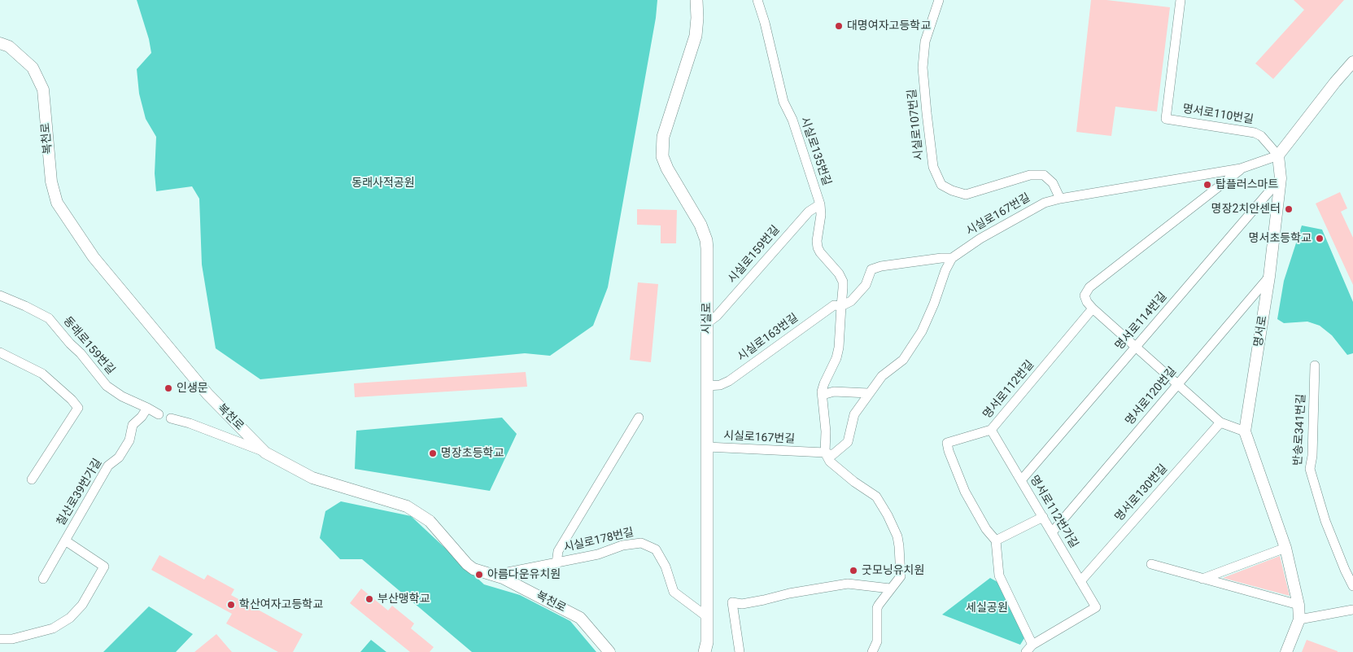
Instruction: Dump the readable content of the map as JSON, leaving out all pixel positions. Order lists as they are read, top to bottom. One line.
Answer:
{"streets":{"main road":["시실로"],"street":["명서로110번길","시실로107번길","복천로","시실로135번길","시실로167번길","시실로159번길","명서로114번길","명서로","시실로163번길","동래로159번길","명서로112번길","명서로120번길","반송로341번길","칠산로39번가길","명서로130번길","명서로112번가길","시실로178번길"]},"crossings":[["명서로110번길","시실로167번길"],["명서로110번길","명서로"],["시실로107번길","시실로167번길"],["복천로","시실로178번길"],["시실로135번길","시실로159번길"],["시실로135번길","시실로163번길"],["시실로167번길","시실로"],["시실로167번길","명서로"],["시실로159번길","시실로"],["시실로","시실로163번길"],["시실로","시실로178번길"],["명서로114번길","명서로"],["명서로114번길","명서로112번가길"],["명서로","명서로120번길"],["동래로159번길","칠산로39번가길"],["명서로112번길","명서로112번가길"],["명서로120번길","명서로112번가길"],["명서로130번길","명서로112번가길"]],"parks":["동래사적공원","세실공원"],"places":["대명여자고등학교","탑플러스마트","명장2치안센터","명서초등학교","인생문","명장초등학교","굿모닝유치원","아름다운유치원","부산맹학교","학산여자고등학교"]}
